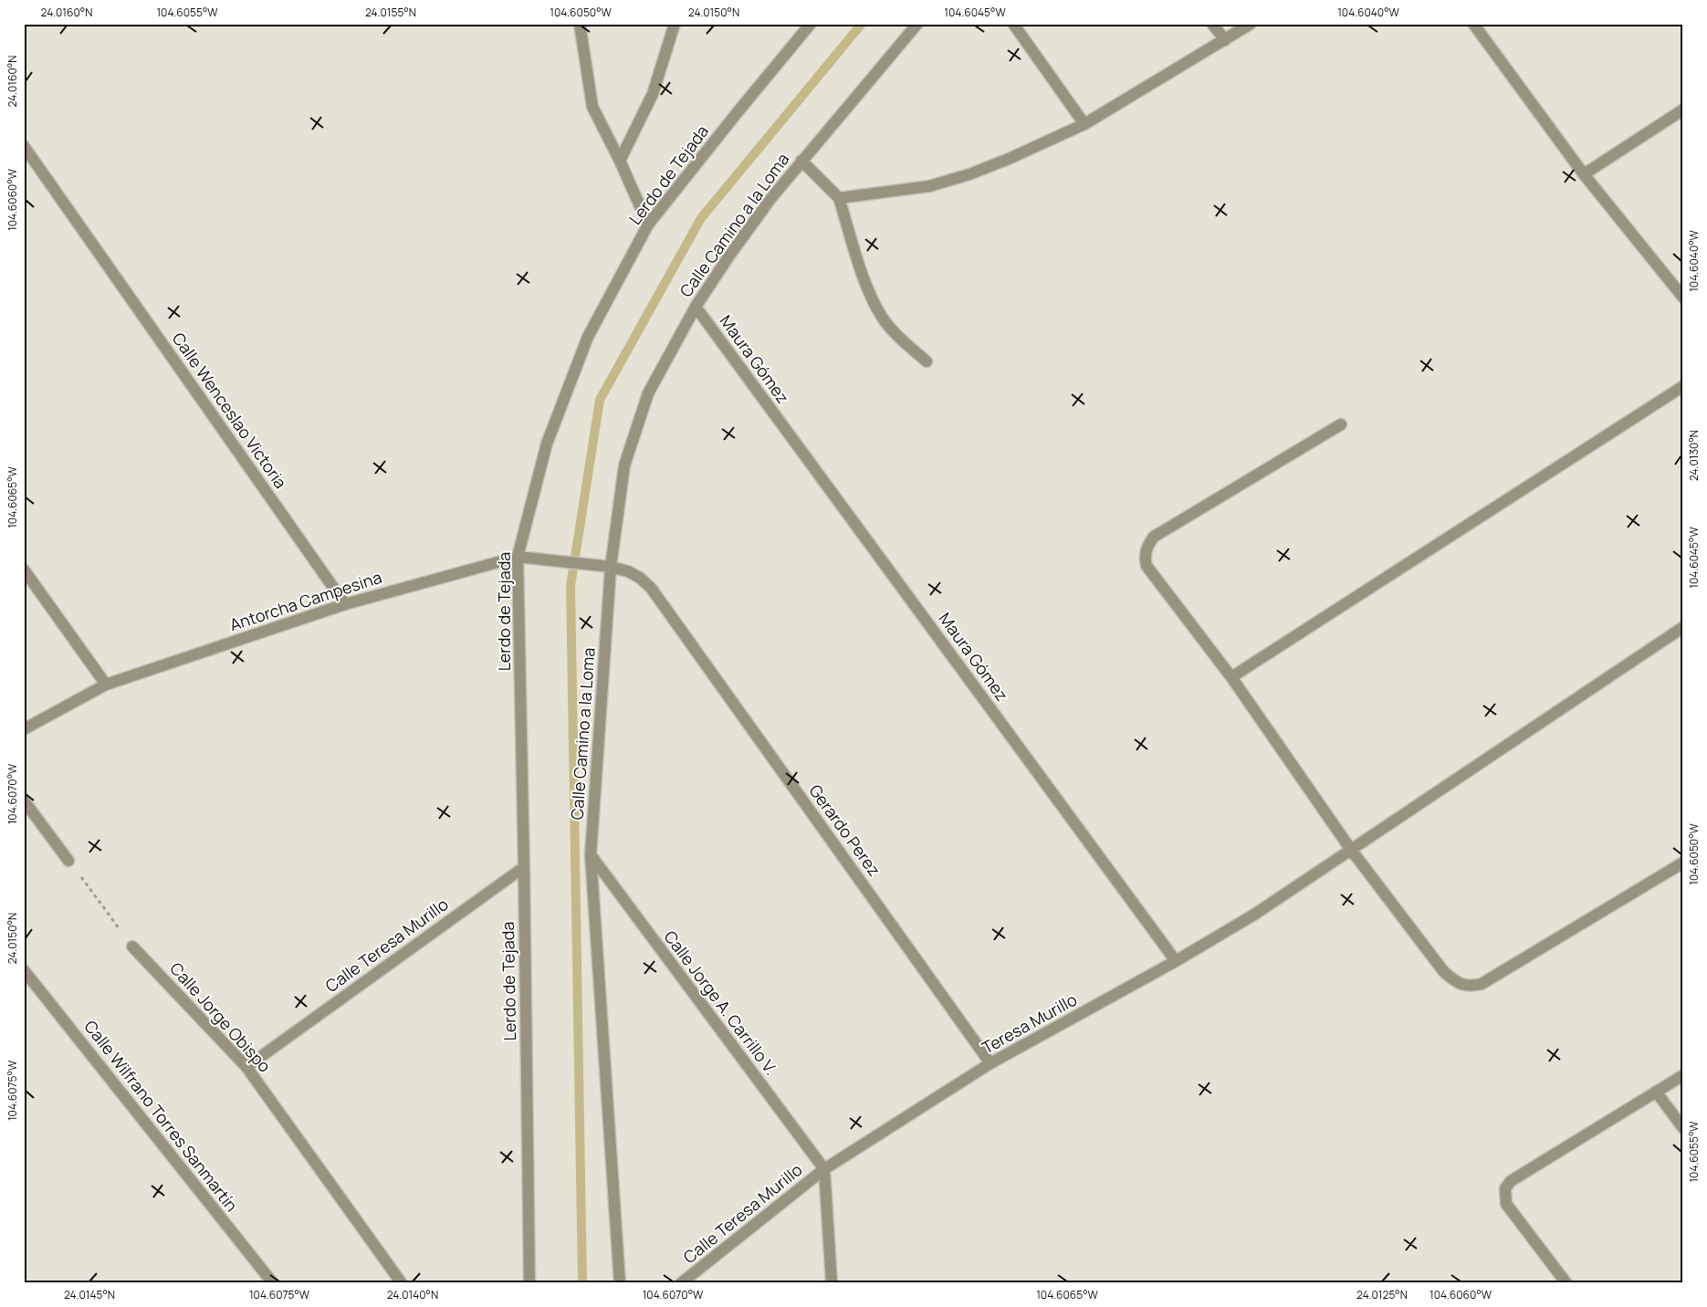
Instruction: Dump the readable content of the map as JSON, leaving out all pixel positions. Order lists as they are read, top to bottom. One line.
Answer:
{"streets":{"street":["Lerdo de Tejada","Calle Camino a la Loma","Maura Gómez","Calle Wenceslao Victoria","Antorcha Campesina","Gerardo Perez","Calle Teresa Murillo","Calle Jorge A. Carrillo V.","Calle Jorge Obispo","Teresa Murillo","Calle Wilfrano Torres Sanmartín"]},"crossings":[["Lerdo de Tejada","Antorcha Campesina"],["Lerdo de Tejada","Calle Teresa Murillo"],["Calle Camino a la Loma","Maura Gómez"],["Calle Camino a la Loma","Antorcha Campesina"],["Calle Camino a la Loma","Gerardo Perez"],["Calle Camino a la Loma","Calle Jorge A. Carrillo V."],["Maura Gómez","Teresa Murillo"],["Calle Wenceslao Victoria","Antorcha Campesina"],["Antorcha Campesina","Gerardo Perez"],["Gerardo Perez","Teresa Murillo"],["Calle Teresa Murillo","Calle Jorge A. Carrillo V."],["Calle Teresa Murillo","Calle Jorge Obispo"],["Calle Teresa Murillo","Teresa Murillo"],["Calle Jorge A. Carrillo V.","Teresa Murillo"]],"coordinates":["24.0160°N","104.6055°W","24.0155°N","104.6050°W","24.0150°N","104.6045°W","104.6040°W","104.6060°W","24.0130°N","104.6065°W","104.6070°W","104.6075°W","24.0145°N","24.0140°N","24.0125°N"]}
